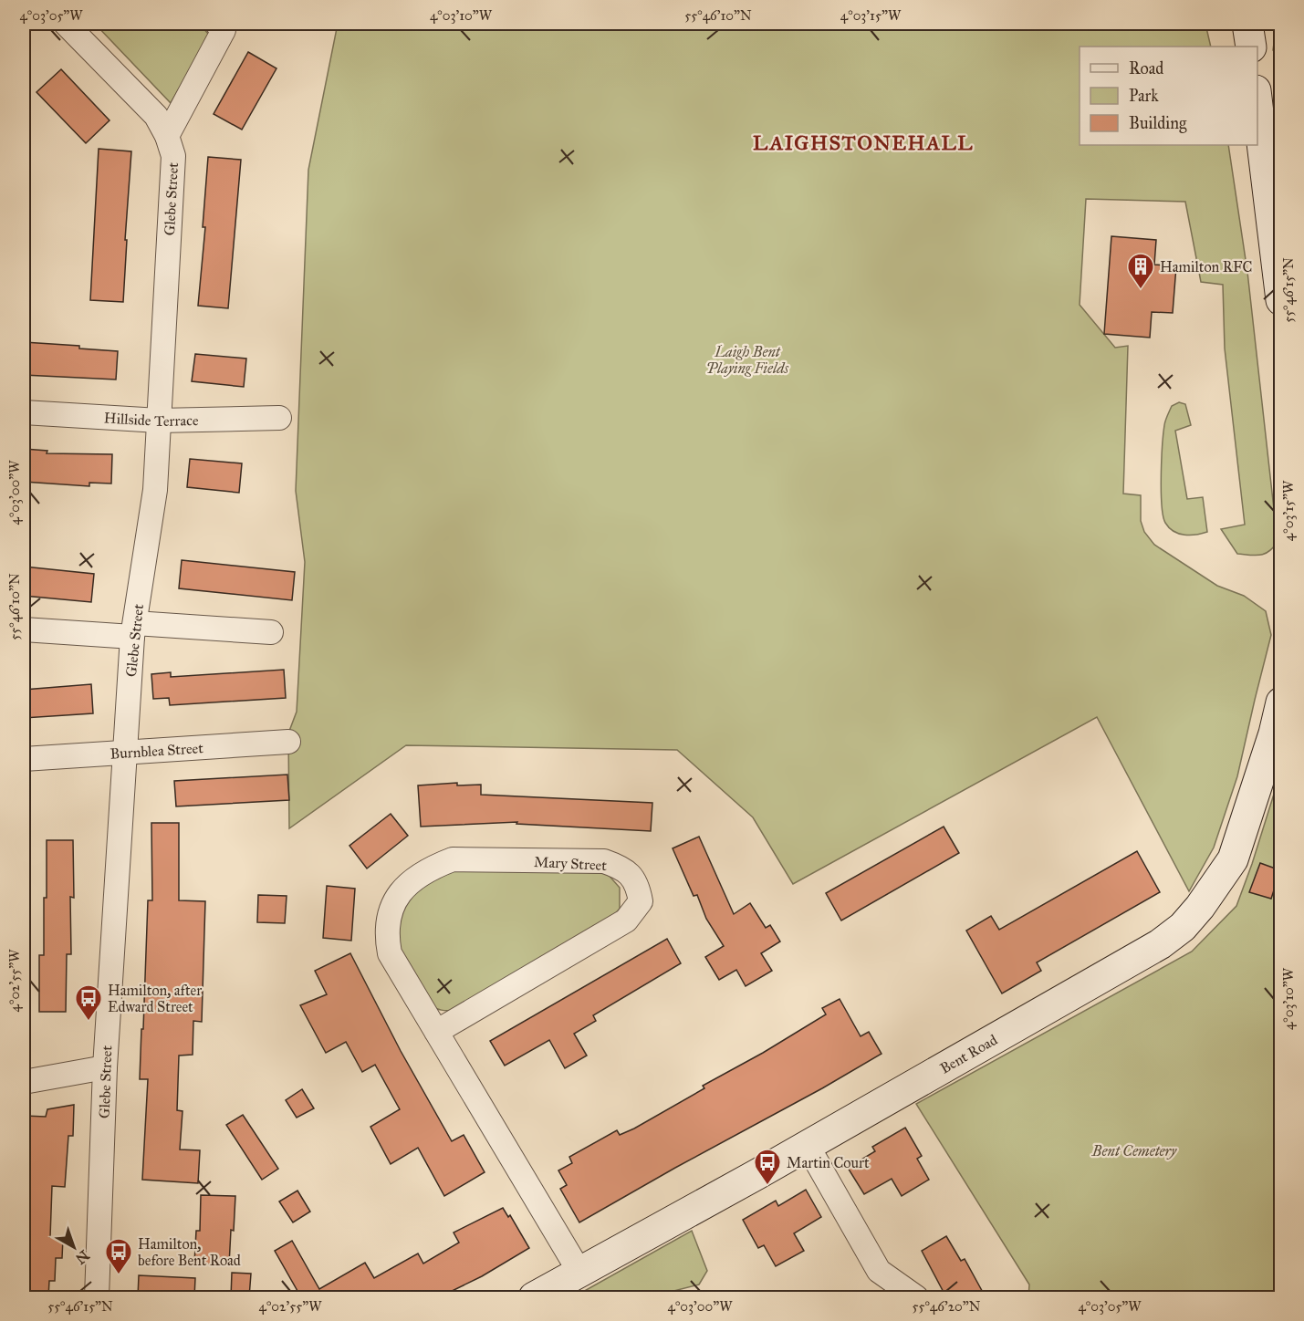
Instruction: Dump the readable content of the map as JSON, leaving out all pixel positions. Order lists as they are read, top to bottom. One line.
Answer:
{"streets":{"street":["Glebe Street","Hillside Terrace","Burnblea Street","Mary Street","Bent Road"]},"crossings":[["Glebe Street","Hillside Terrace"],["Glebe Street","Burnblea Street"],["Mary Street","Bent Road"]],"districts":["LAIGHSTONEHALL"],"parks":["Laigh Bent Playing Fields","Bent Cemetery"],"places":{"building":["Hamilton RFC"],"bus stop":["Hamilton, after Edward Street","Martin Court","Hamilton, before Bent Road"]},"legend":["Road","Park","Building"],"north":"bottom right","coordinates":["4°03'05\"W","4°03'10\"W","55°46'10\"N","4°03'15\"W","55°46'15\"N","4°03'00\"W","4°02'55\"W","55°46'20\"N"]}
